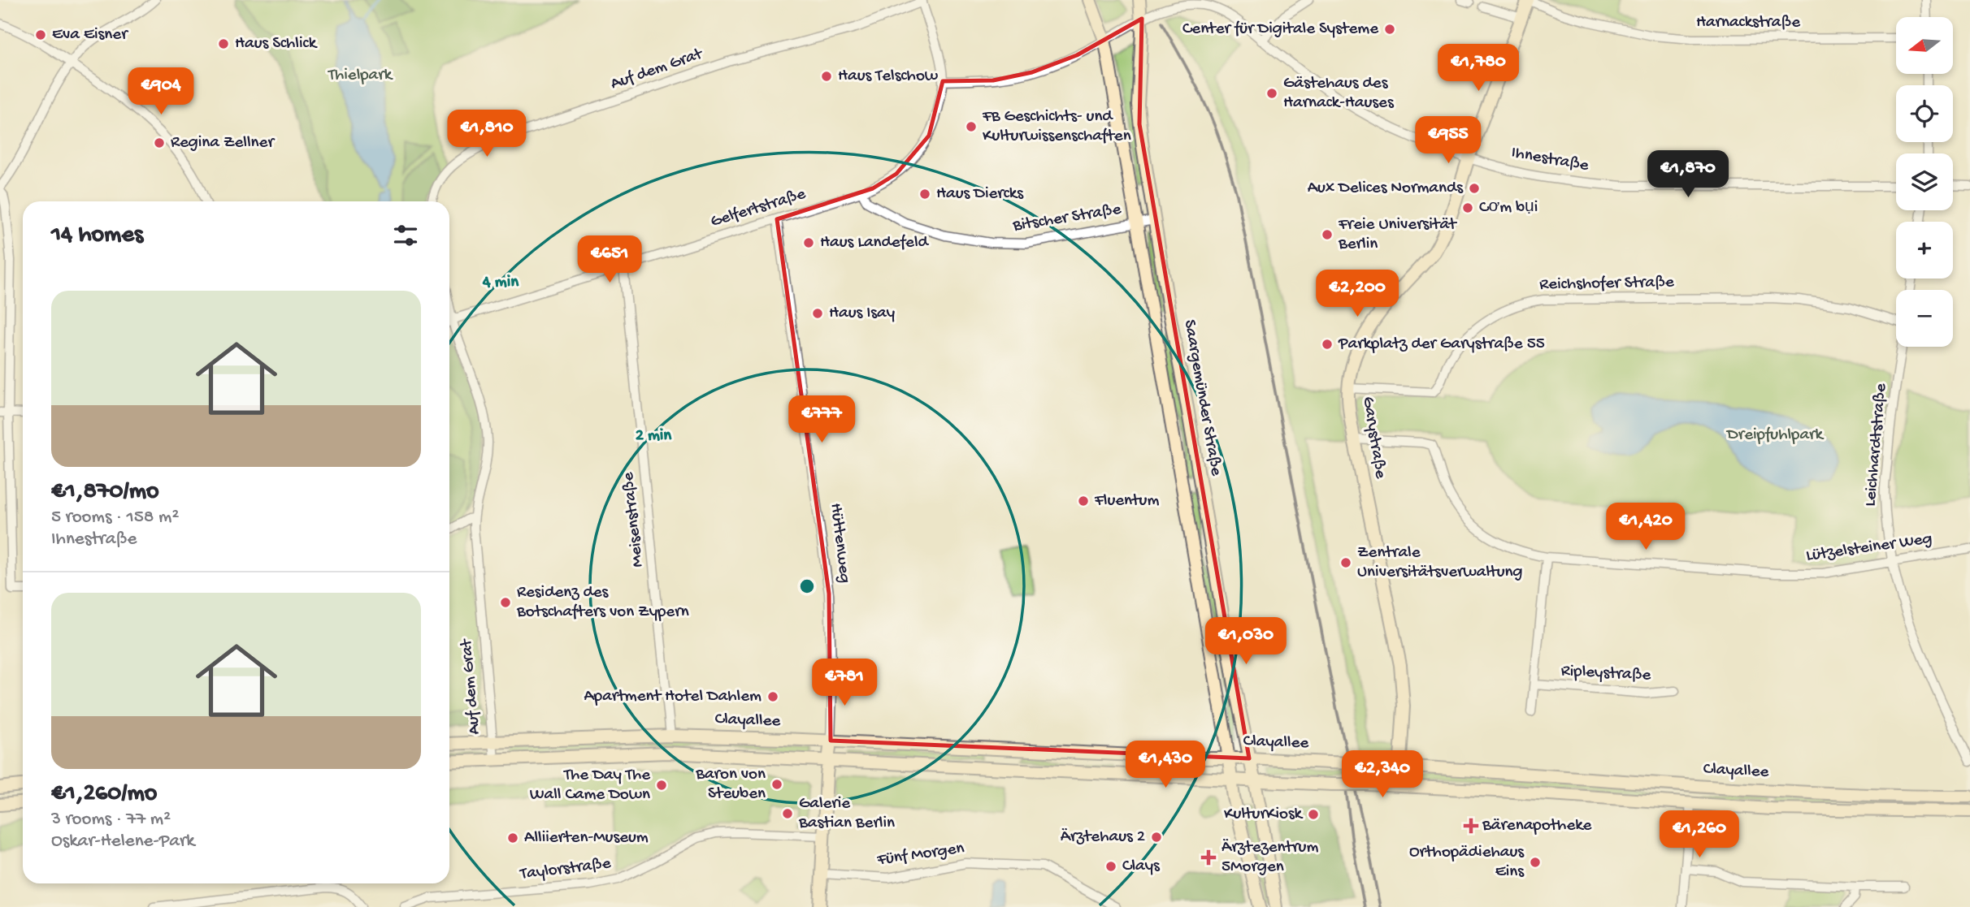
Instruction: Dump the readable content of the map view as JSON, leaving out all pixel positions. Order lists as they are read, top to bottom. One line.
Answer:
{"streets":{"main road":["Saargemünder Straße","Garystraße","Hüttenweg","Clayallee"],"street":["Harnackstraße","Auf dem Grat","Ihnestraße","Gelfertstraße","Bitscher Straße","Reichshofer Straße","Leichhardtstraße","Meisenstraße","Lützelsteiner Weg","Ripleystraße","Fünf Morgen","Taylorstraße"]},"crossings":[["Harnackstraße","Garystraße"],["Auf dem Grat","Gelfertstraße"],["Auf dem Grat","Clayallee"],["Ihnestraße","Gelfertstraße"],["Ihnestraße","Saargemünder Straße"],["Ihnestraße","Garystraße"],["Gelfertstraße","Bitscher Straße"],["Gelfertstraße","Meisenstraße"],["Gelfertstraße","Hüttenweg"],["Bitscher Straße","Saargemünder Straße"],["Reichshofer Straße","Garystraße"],["Saargemünder Straße","Clayallee"],["Garystraße","Lützelsteiner Weg"],["Garystraße","Clayallee"],["Leichhardtstraße","Lützelsteiner Weg"],["Meisenstraße","Clayallee"],["Hüttenweg","Clayallee"],["Hüttenweg","Fünf Morgen"],["Hüttenweg","Taylorstraße"],["Lützelsteiner Weg","Ripleystraße"]],"parks":["Thielpark","Dreipfuhlpark"],"places":{"other":["Center für Digitale Systeme","Eva Eisner","Haus Schlick","Haus Telschow","Gästehaus des Harnack-Hauses","FB Geschichts- und Kulturwissenschaften","Regina Zellner","Aux Delices Normands","Haus Diercks","Cơm bụi","Freie Universität Berlin","Haus Landefeld","Haus Isay","Parkplatz der Garystraße 55","Fluentum","Zentrale Universitätsverwaltung","Residenz des Botschafters von Zypern","Apartment Hotel Dahlem","Baron von Steuben","The Day The Wall Came Down","Galerie Bastian Berlin","KulturKiosk","Ärztehaus 2","Alliierten-Museum","Orthopädiehaus Eins","Clays"],"health":["Bärenapotheke","Ärztezentrum 5Morgen"]},"north":"left","page":{"map_buttons":["+","−"],"price":["€1,780","€904","€1,810","€955","€1,870","€651","€2,200","€777","€1,420","€1,030","€781","€1,430","€2,340","€1,260"],"heading":"14 homes","list":[{"name":"€1,870/mo","note":"5 rooms · 158 m² · Ihnestraße"},{"name":"€1,260/mo","note":"3 rooms · 77 m² · Oskar-Helene-Park"}]},"rings":["4 min","2 min"]}
